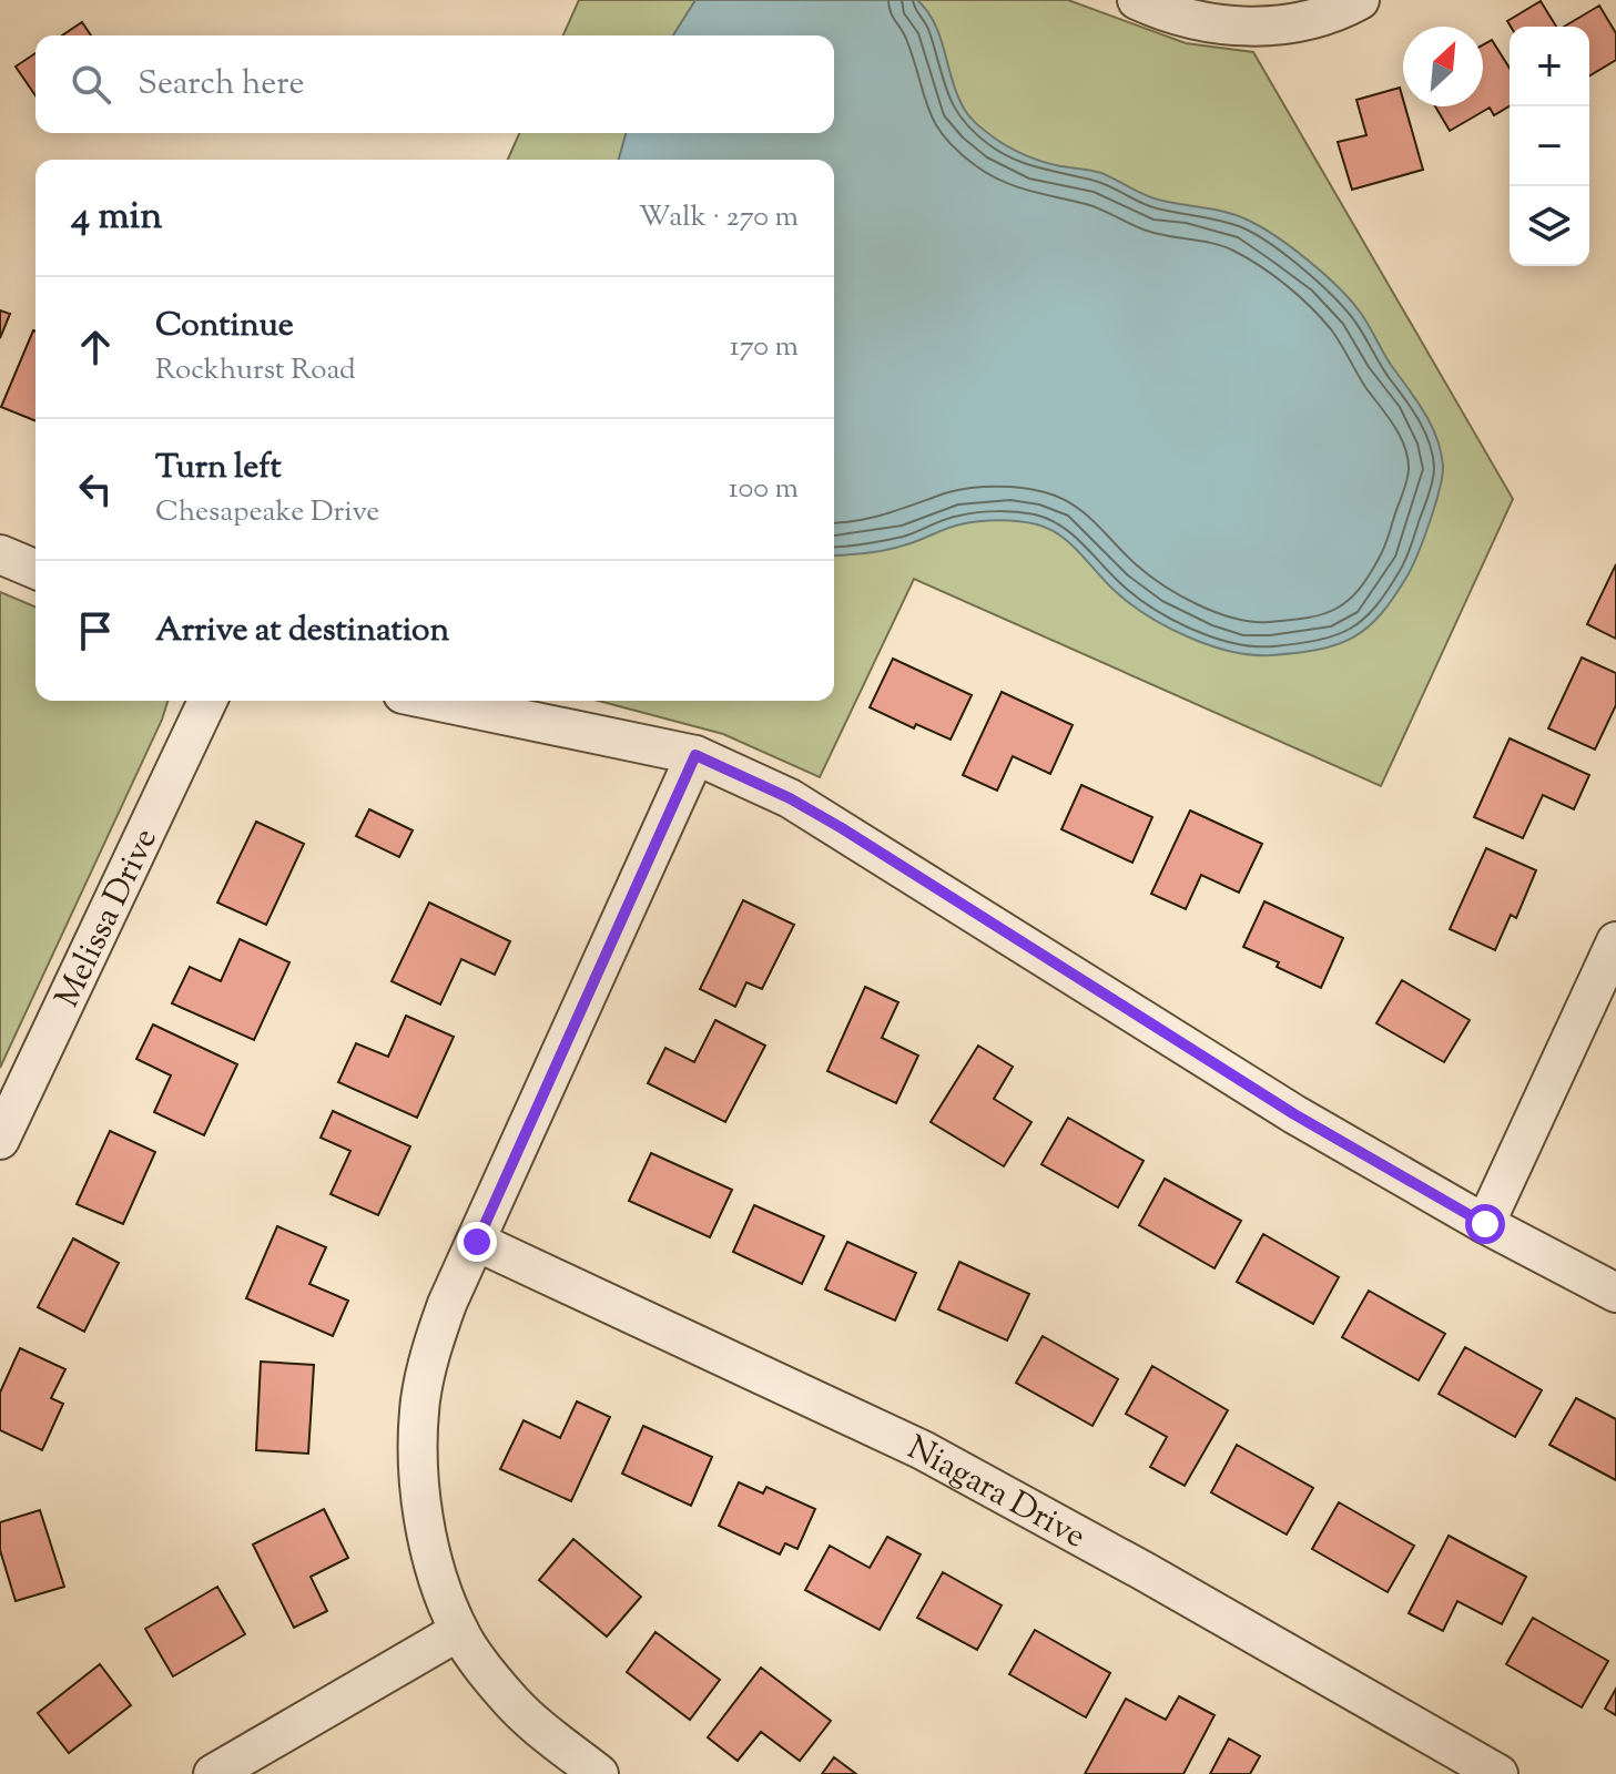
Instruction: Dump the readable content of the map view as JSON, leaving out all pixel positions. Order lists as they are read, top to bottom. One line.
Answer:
{"streets":{"street":["Melissa Drive","Niagara Drive"]},"north":"top right","page":{"map_buttons":["+","−"],"search":"Search here","heading":["4 min","Walk · 270 m"],"list":[["Continue","Rockhurst Road","170 m"],["Turn left","Chesapeake Drive","100 m"],"Arrive at destination"]}}
